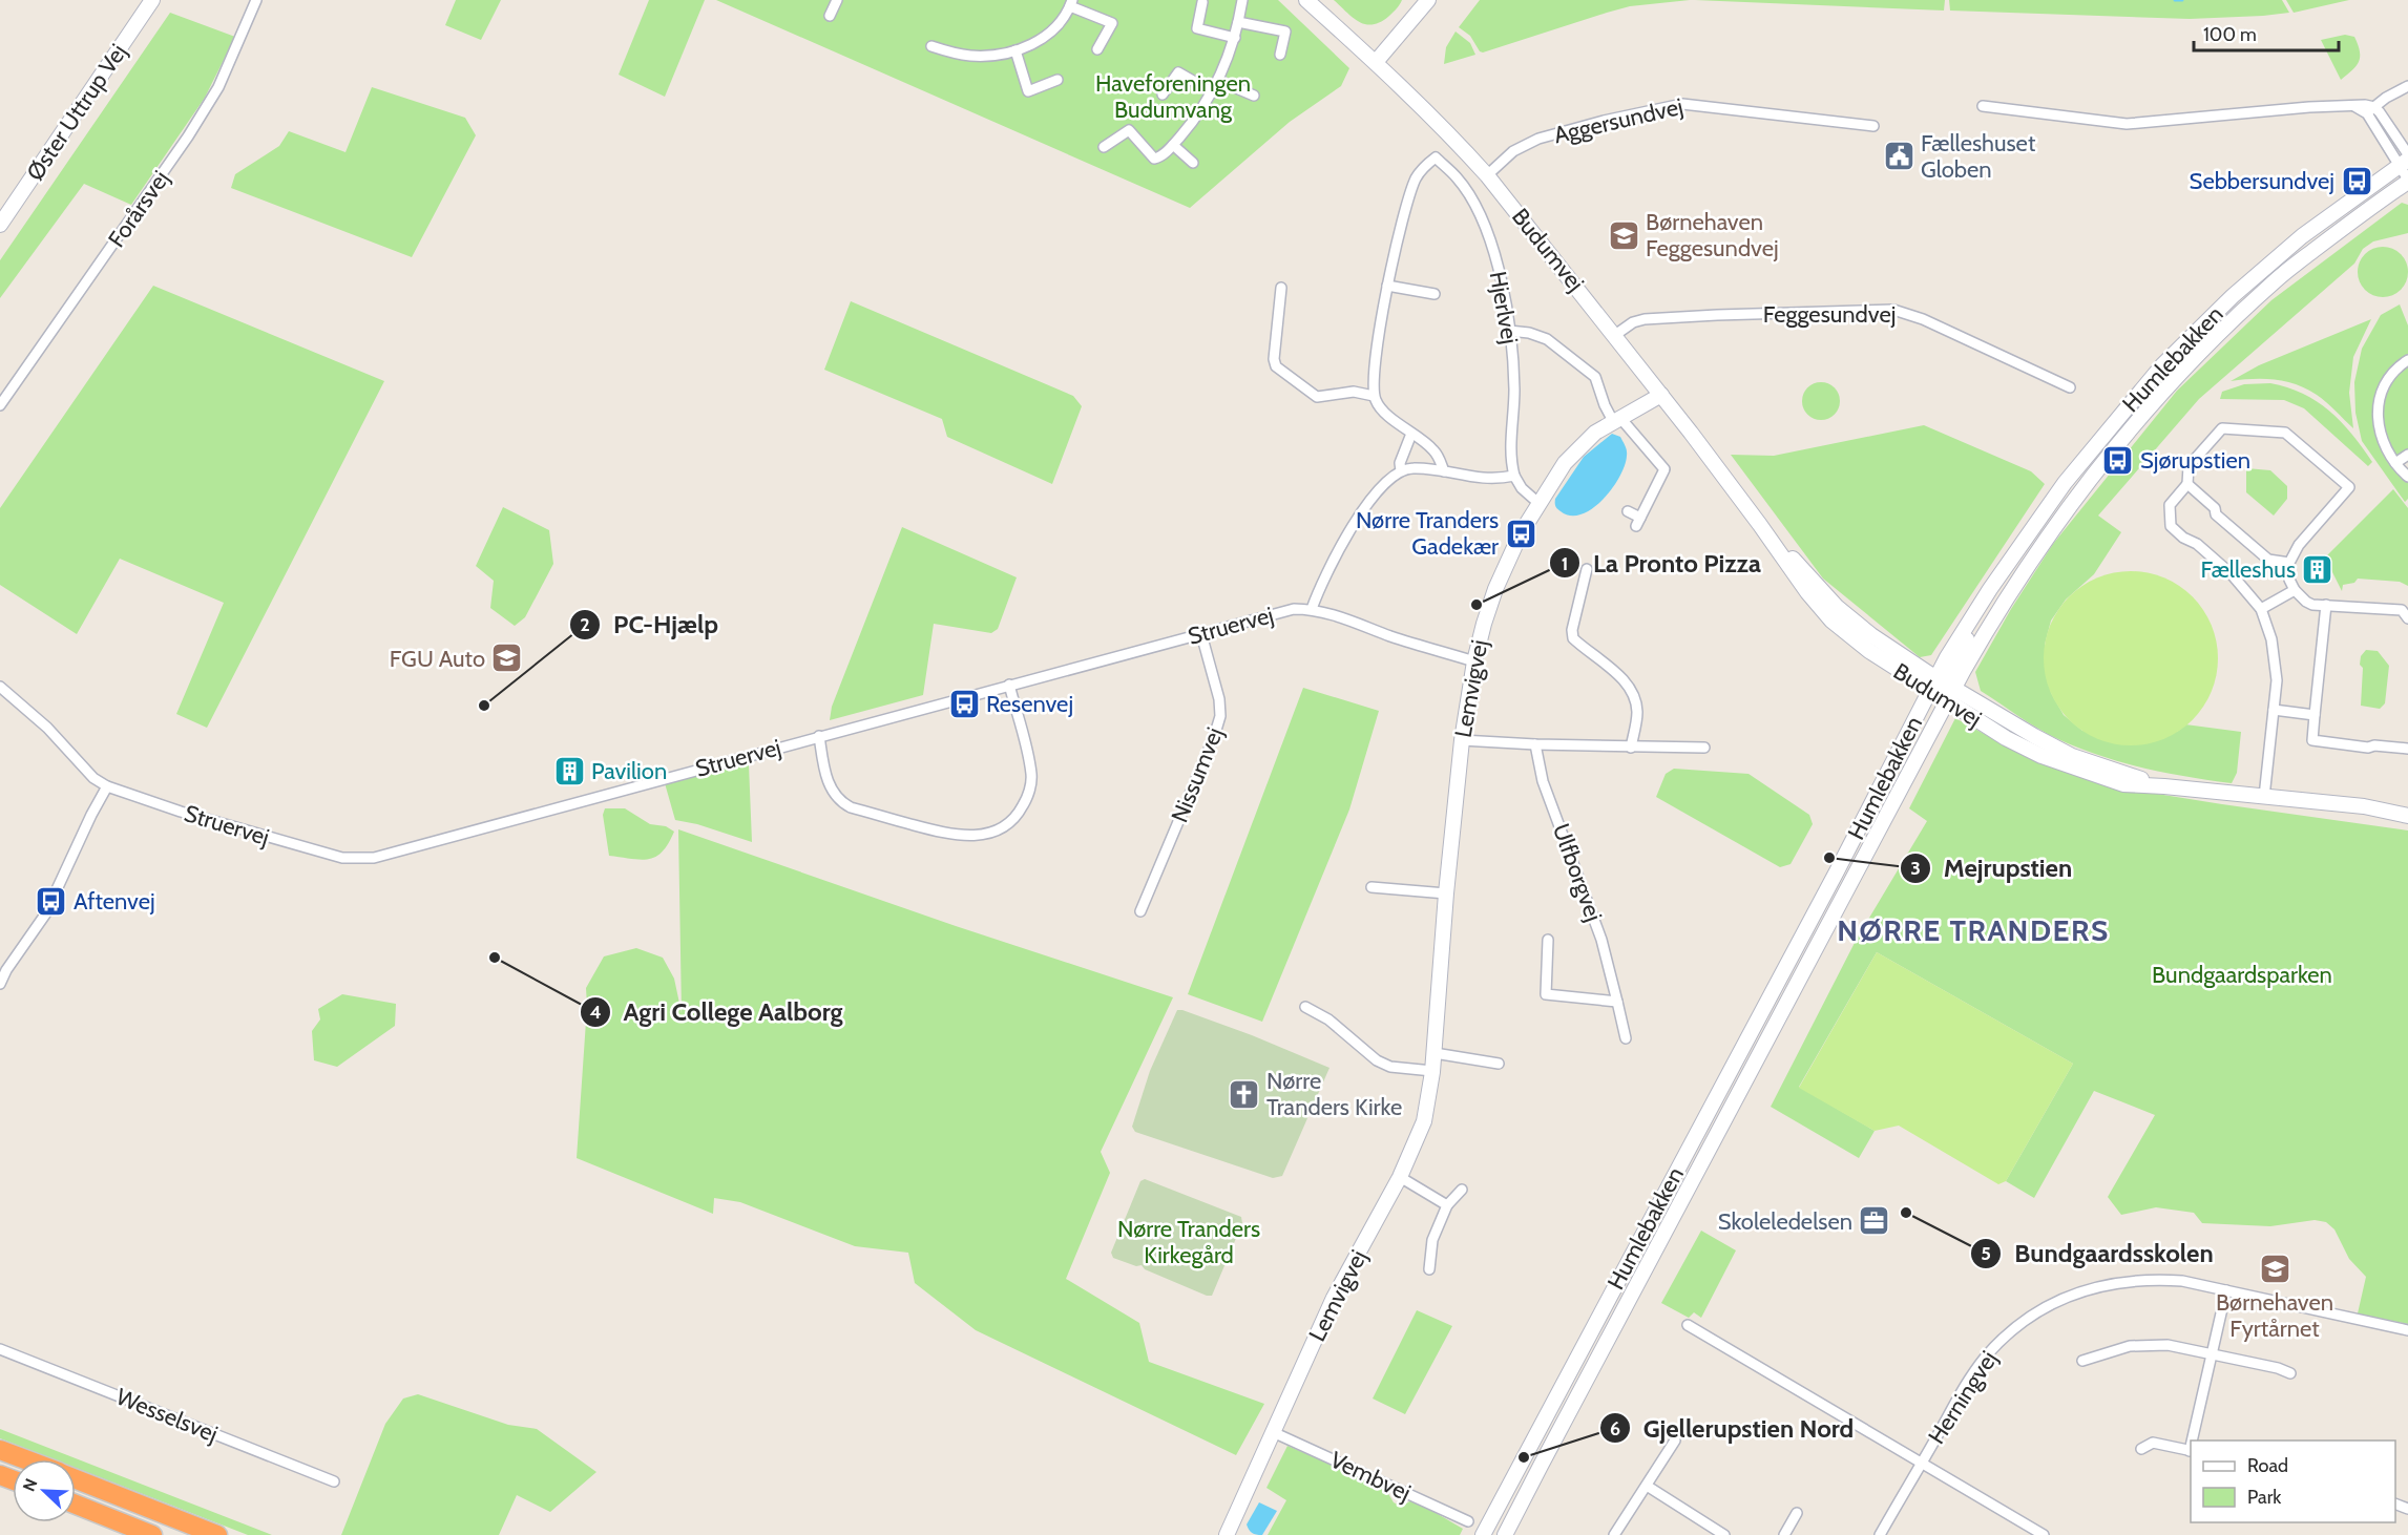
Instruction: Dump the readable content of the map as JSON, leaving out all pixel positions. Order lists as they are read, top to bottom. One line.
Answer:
{"streets":{"street":["Øster Uttrup Vej","Aggersundvej","Forårsvej","Budumvej","Hjerlvej","Feggesundvej","Humlebakken","Struervej","Lemvigvej","Nissumvej","Ulfborgvej","Herningvej","Wesselsvej","Vembvej"]},"crossings":[["Aggersundvej","Budumvej"],["Budumvej","Feggesundvej"],["Budumvej","Humlebakken"],["Budumvej","Lemvigvej"],["Struervej","Lemvigvej"],["Struervej","Nissumvej"],["Lemvigvej","Vembvej"]],"districts":["NØRRE TRANDERS"],"parks":["Haveforeningen Budumvang","Bundgaardsparken","Nørre Tranders Kirkegård"],"places":{"public building":["Fælleshuset Globen"],"bus stop":["Sebbersundvej","Sjørupstien","Nørre Tranders Gadekær","Resenvej","Aftenvej"],"school or university":["Børnehaven Feggesundvej","FGU Auto","Børnehaven Fyrtårnet"],"building":["Fælleshus","Pavilion"],"other":["La Pronto Pizza","PC-Hjælp","Mejrupstien","Agri College Aalborg","Bundgaardsskolen","Gjellerupstien Nord"],"church":["Nørre Tranders Kirke"],"office":["Skoleledelsen"]},"legend":["Road","Park"],"scale_bar":"100 m","north":"top left"}
